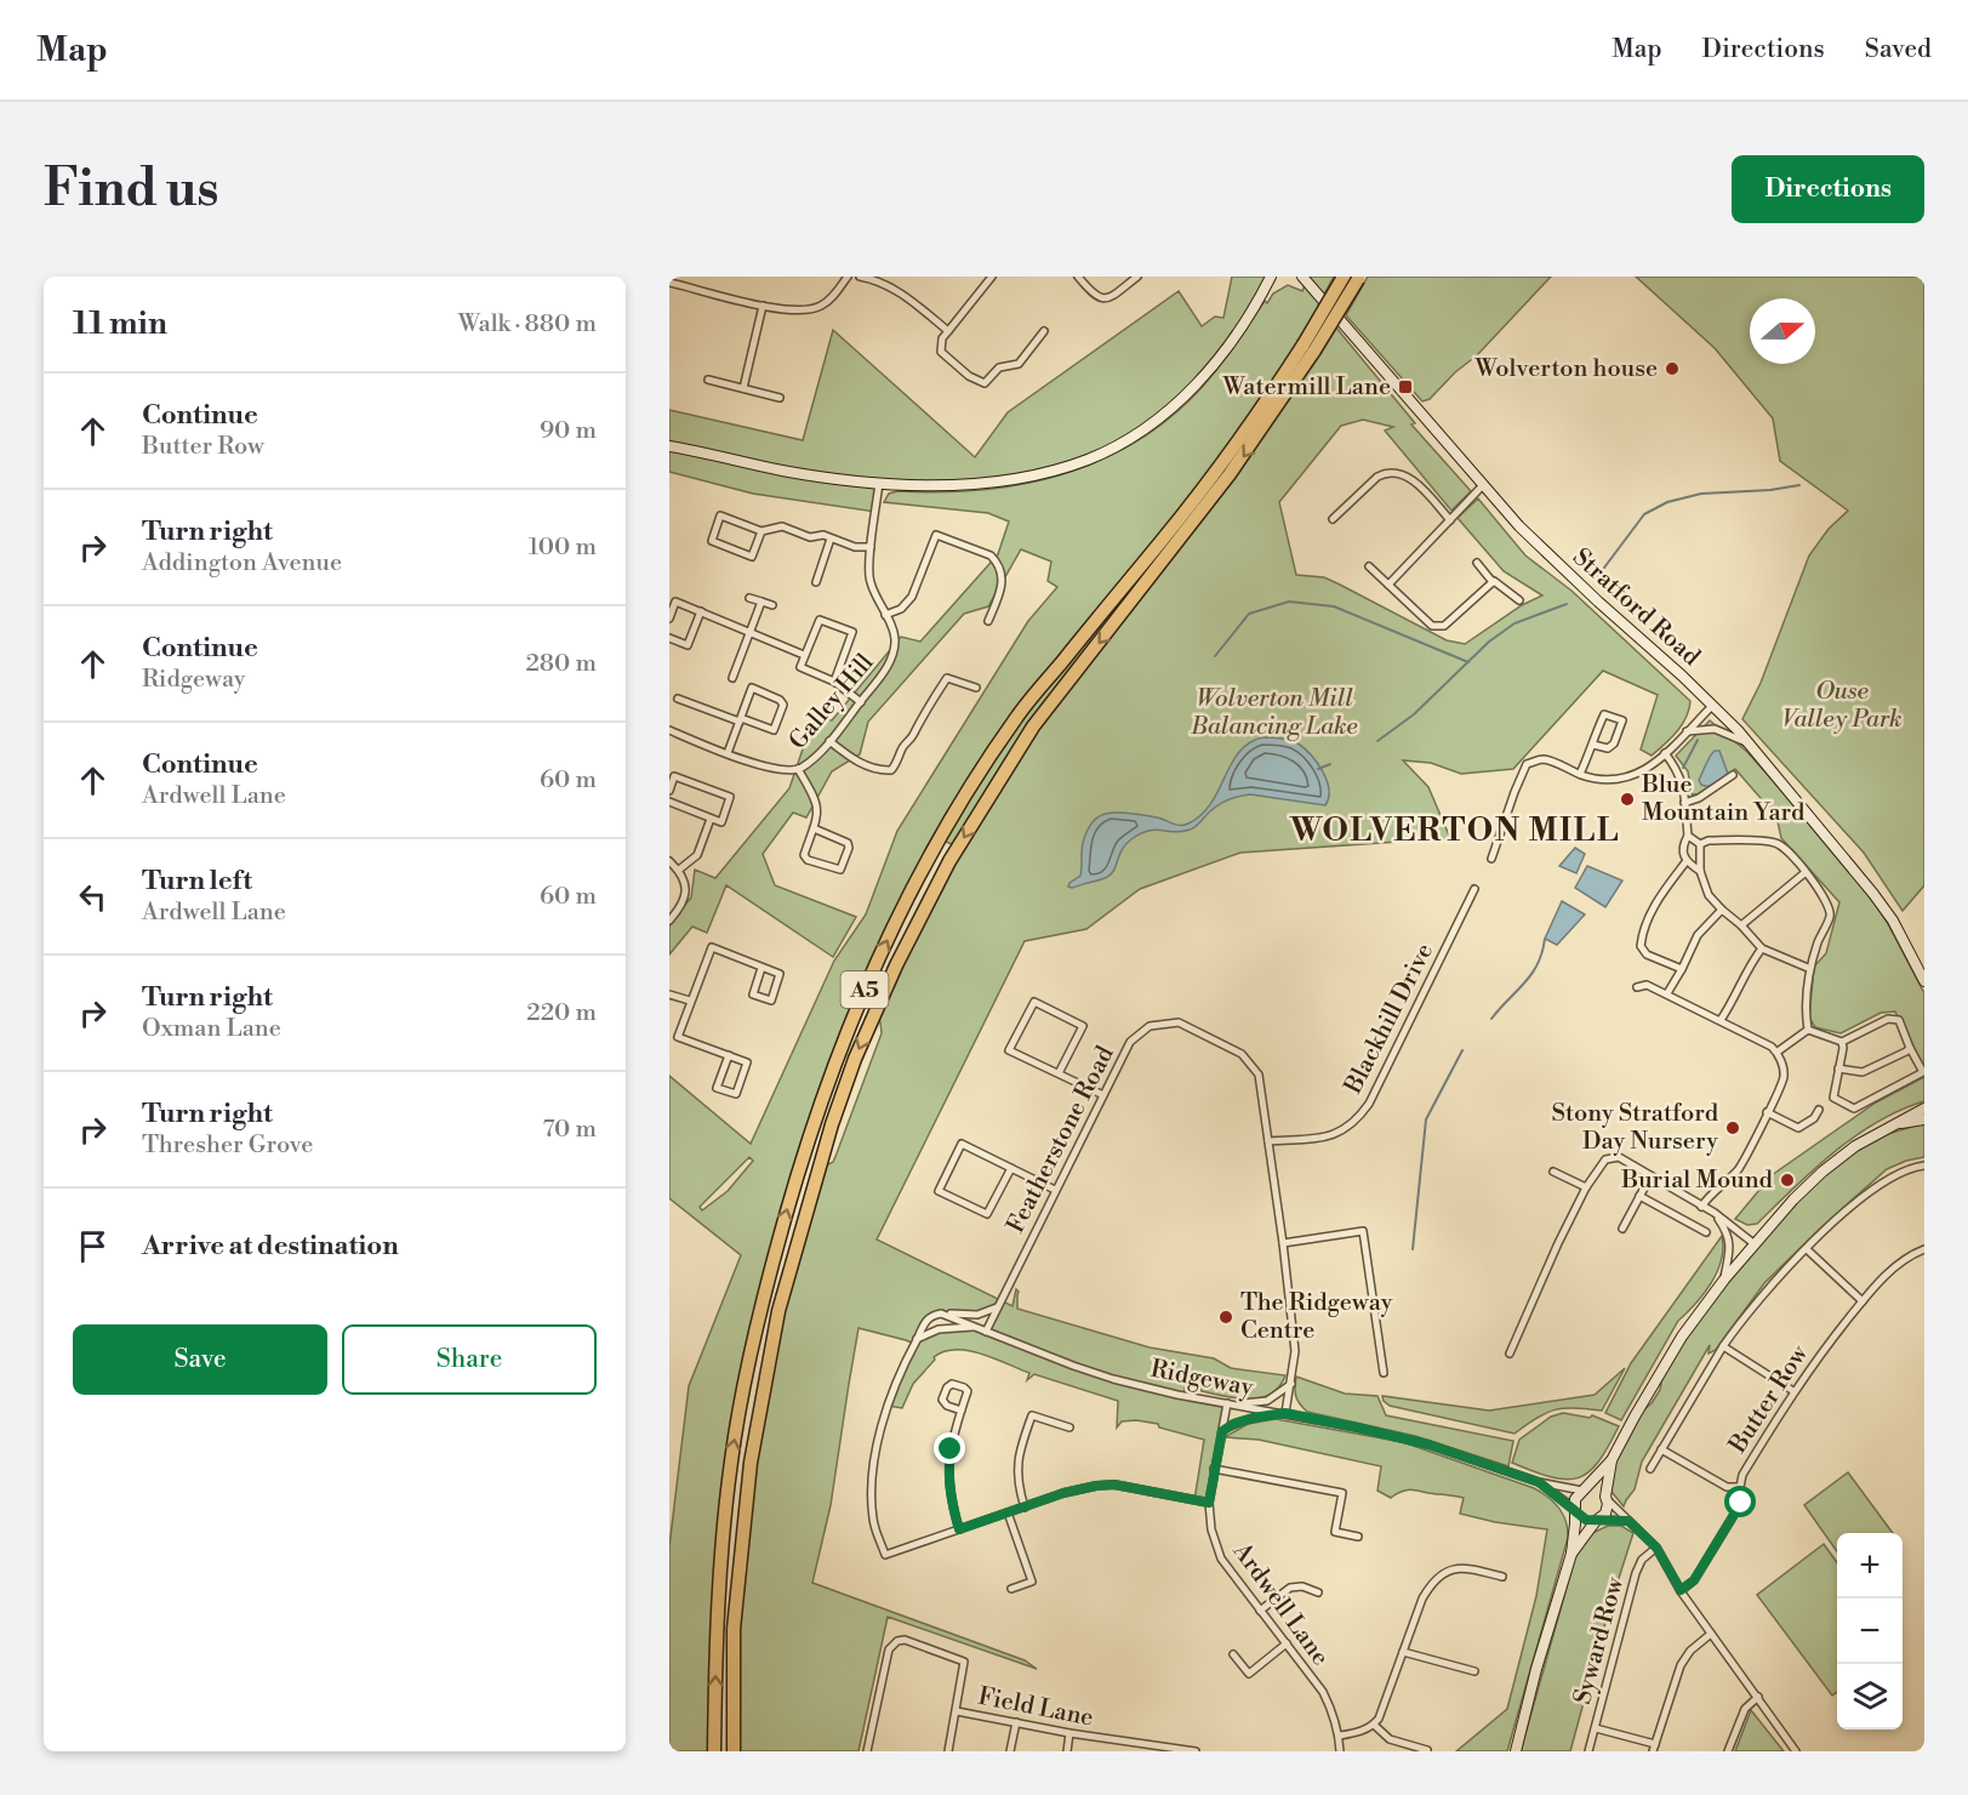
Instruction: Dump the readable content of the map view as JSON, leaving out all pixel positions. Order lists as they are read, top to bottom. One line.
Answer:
{"streets":{"highway":["A5"],"street":["Stratford Road","Galley Hill","Blackhill Drive","Featherstone Road","Ridgeway","Butter Row","Ardwell Lane","Syward Row","Field Lane"]},"crossings":[["Blackhill Drive","Featherstone Road"],["Featherstone Road","Ridgeway"],["Ridgeway","Ardwell Lane"]],"districts":["WOLVERTON MILL"],"parks":["Ouse Valley Park","Wolverton Mill Balancing Lake"],"places":{"other":["Wolverton house","Blue Mountain Yard","Stony Stratford Day Nursery","Burial Mound","The Ridgeway Centre"],"transit":["Watermill Lane"]},"north":"right","page":{"header":"Map","nav":["Map","Directions","Saved"],"buttons":["Directions",["Save","Share"]],"title":"Find us","heading":["11 min","Walk · 880 m"],"list":[["Continue","Butter Row","90 m"],["Turn right","Addington Avenue","100 m"],["Continue","Ridgeway","280 m"],["Continue","Ardwell Lane","60 m"],["Turn left","Ardwell Lane","60 m"],["Turn right","Oxman Lane","220 m"],["Turn right","Thresher Grove","70 m"],"Arrive at destination"],"map_buttons":["+","−"]}}
